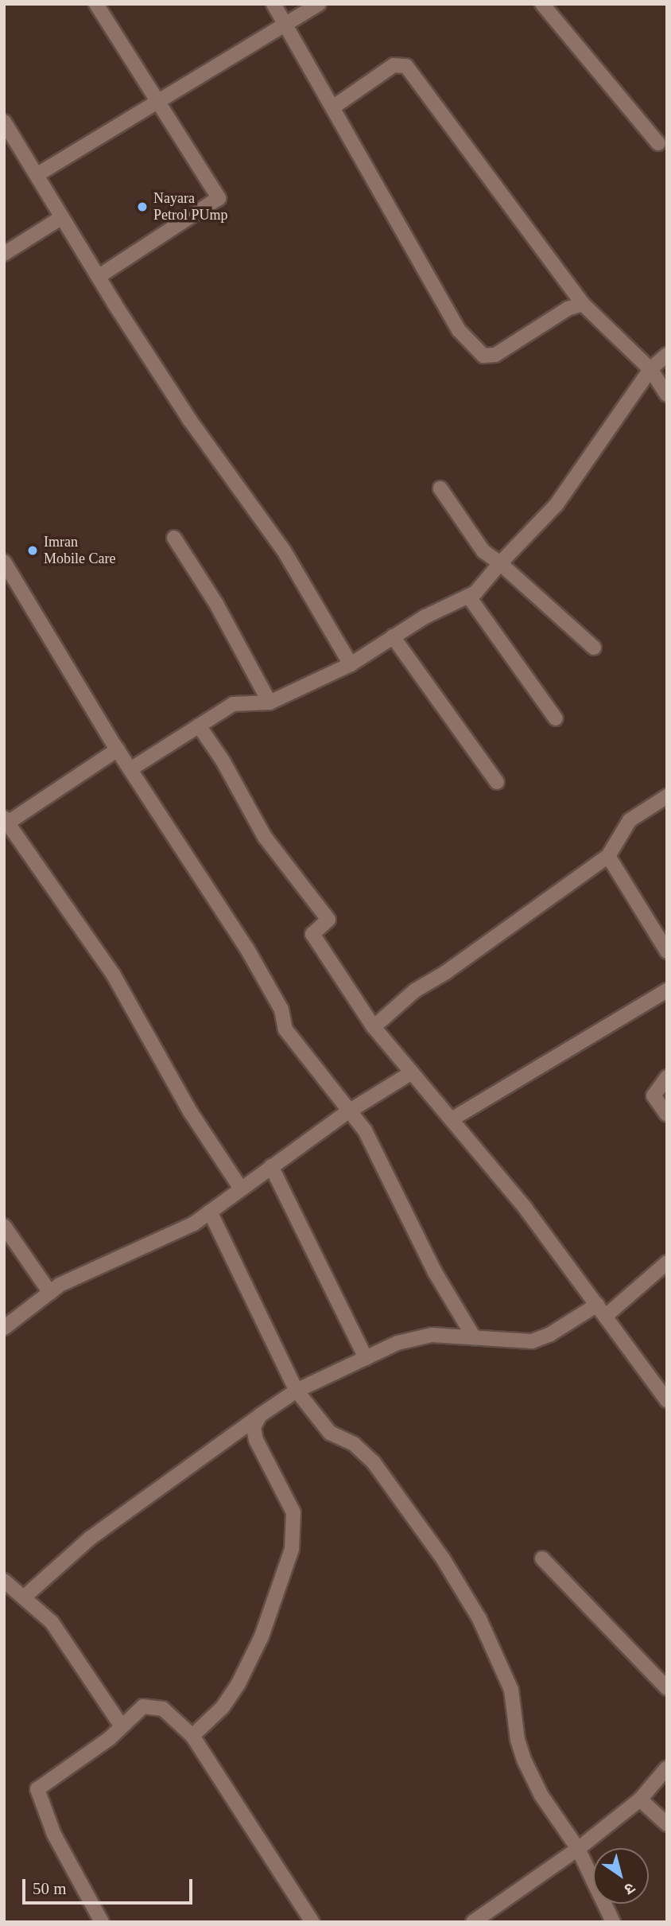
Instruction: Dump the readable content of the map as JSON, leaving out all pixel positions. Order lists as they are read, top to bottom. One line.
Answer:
{"places":["Nayara Petrol PUmp","Imran Mobile Care"],"scale_bar":"50 m","north":"bottom right"}
